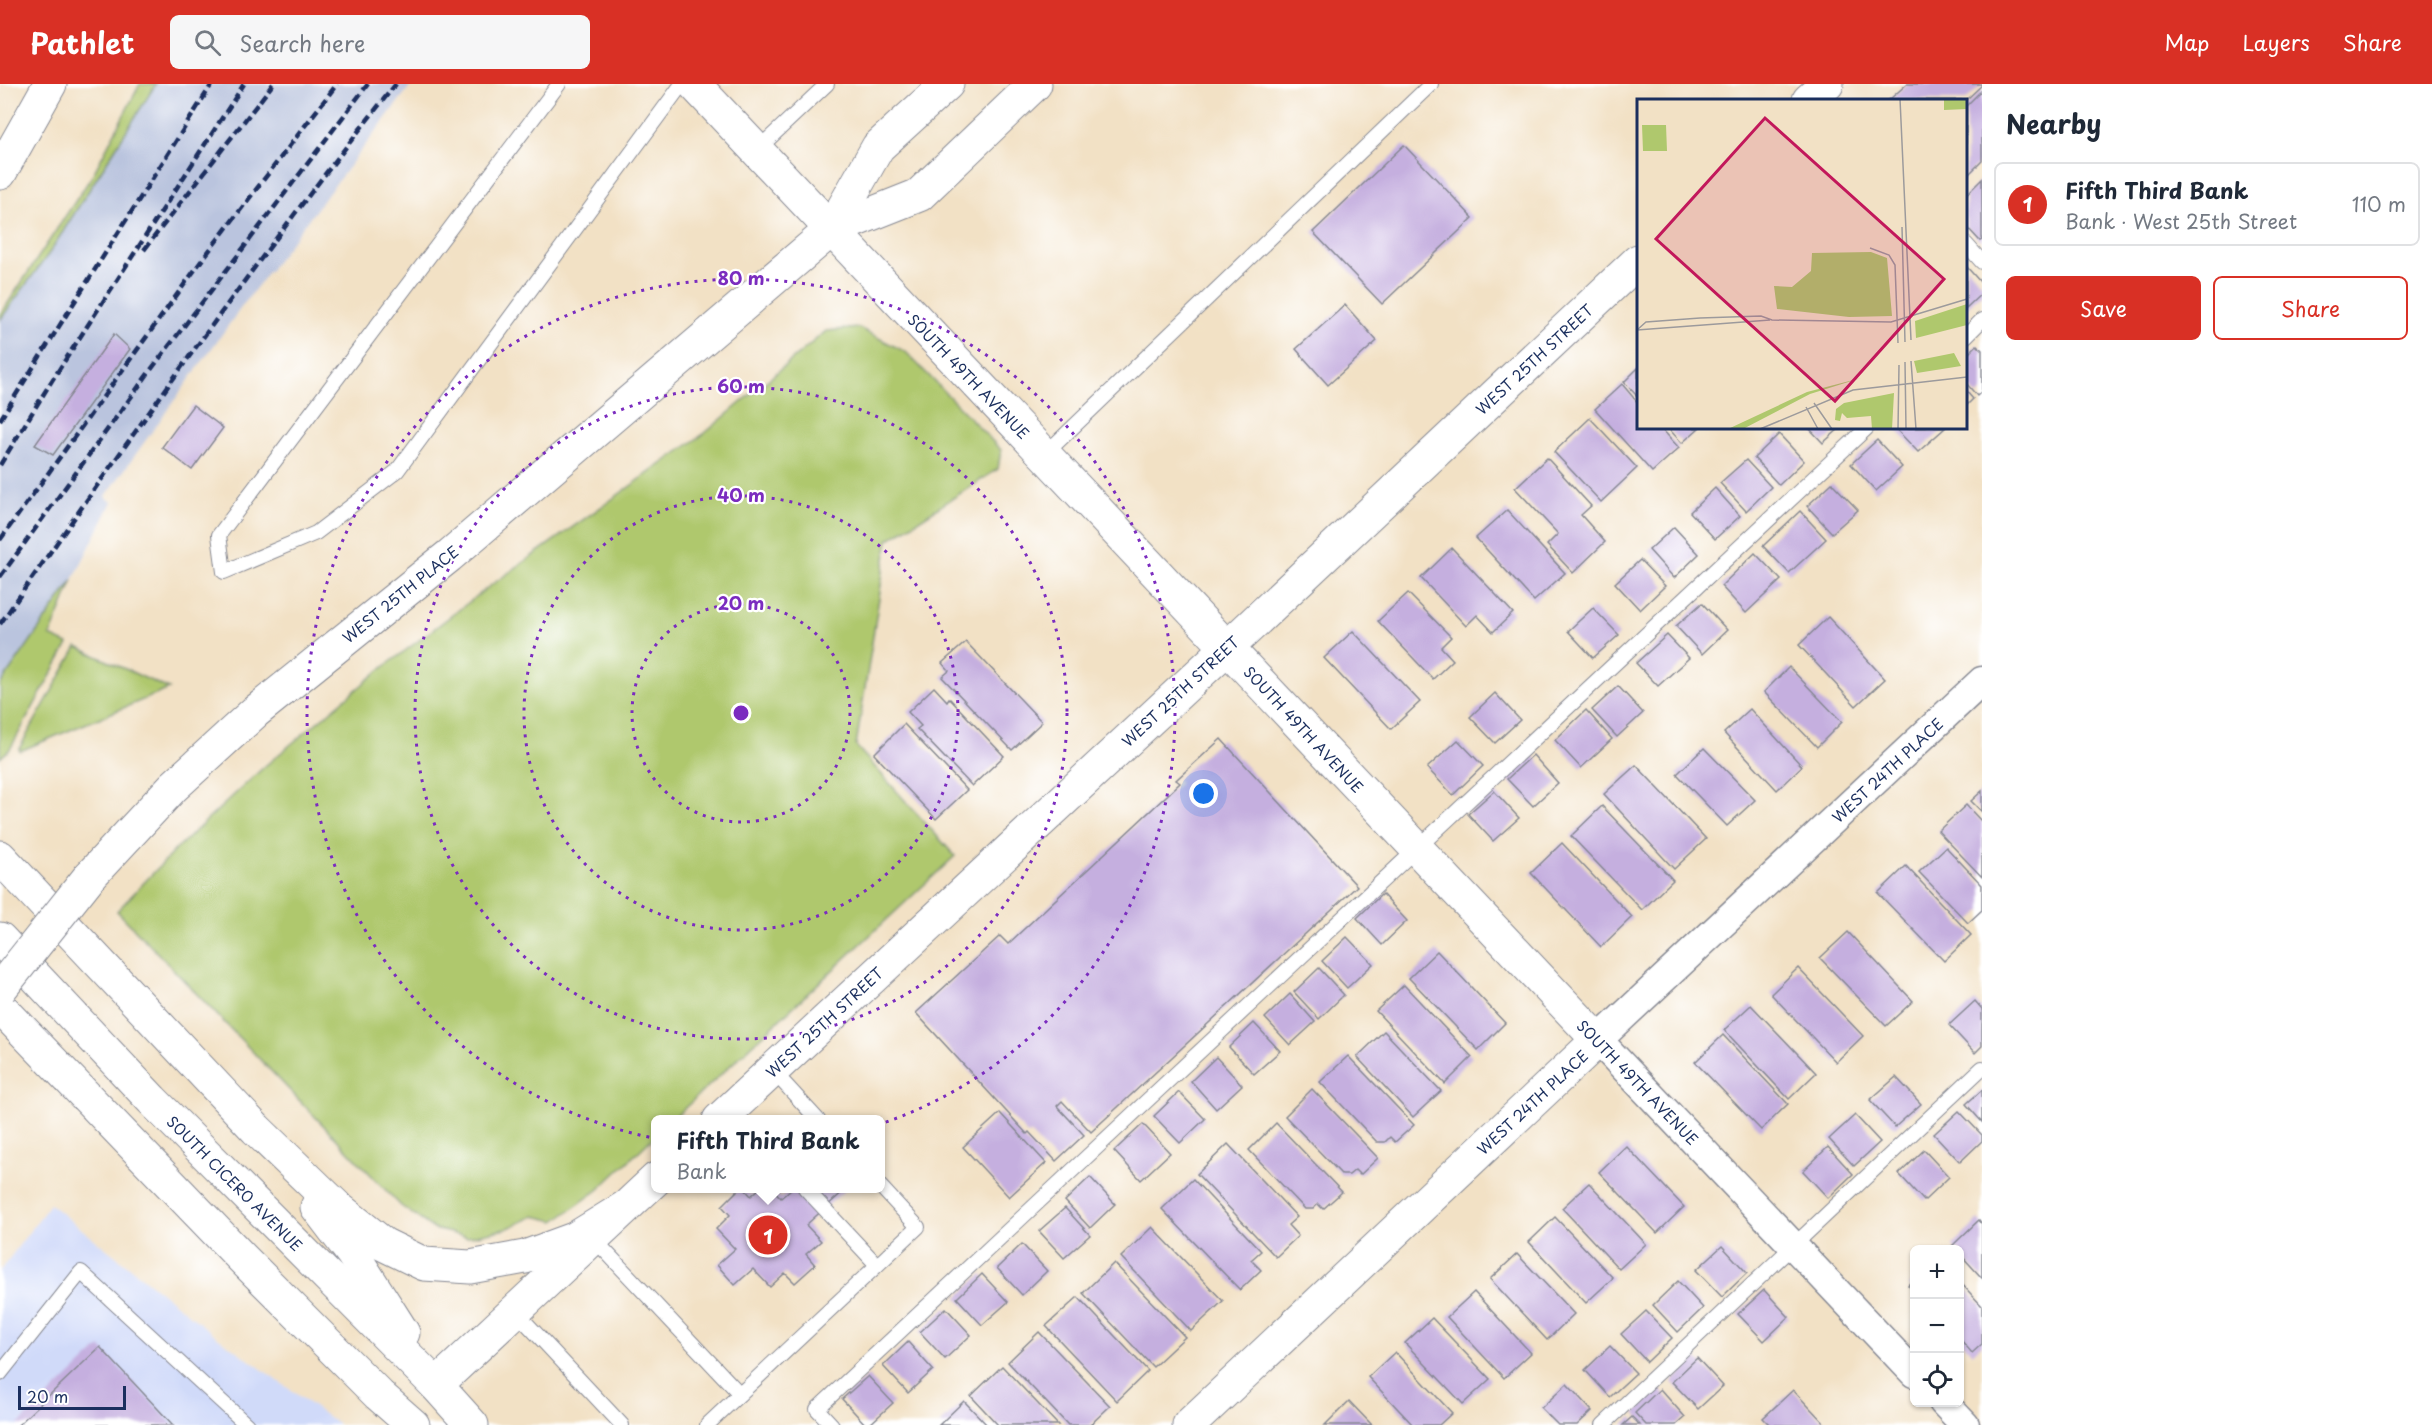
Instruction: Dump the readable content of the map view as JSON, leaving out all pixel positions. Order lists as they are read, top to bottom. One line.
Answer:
{"streets":{"main road":["WEST 25TH STREET","SOUTH 49TH AVENUE","WEST 25TH PLACE","WEST 24TH PLACE","SOUTH CICERO AVENUE"]},"crossings":[["WEST 25TH STREET","SOUTH 49TH AVENUE"],["SOUTH 49TH AVENUE","WEST 25TH PLACE"],["SOUTH 49TH AVENUE","WEST 24TH PLACE"]],"scale_bar":"20 m","page":{"header":"Pathlet","search":"Search here","nav":["Map","Layers","Share"],"heading":"Nearby","list":[{"mark":"1","name":"Fifth Third Bank","note":"Bank · West 25th Street","value":"110 m"}],"buttons":["Save","Share"],"popup":["Fifth Third Bank","Bank"],"pins":"1","map_buttons":["+","−"],"scale":"20 m"},"rings":["80 m","60 m","40 m","20 m"]}
